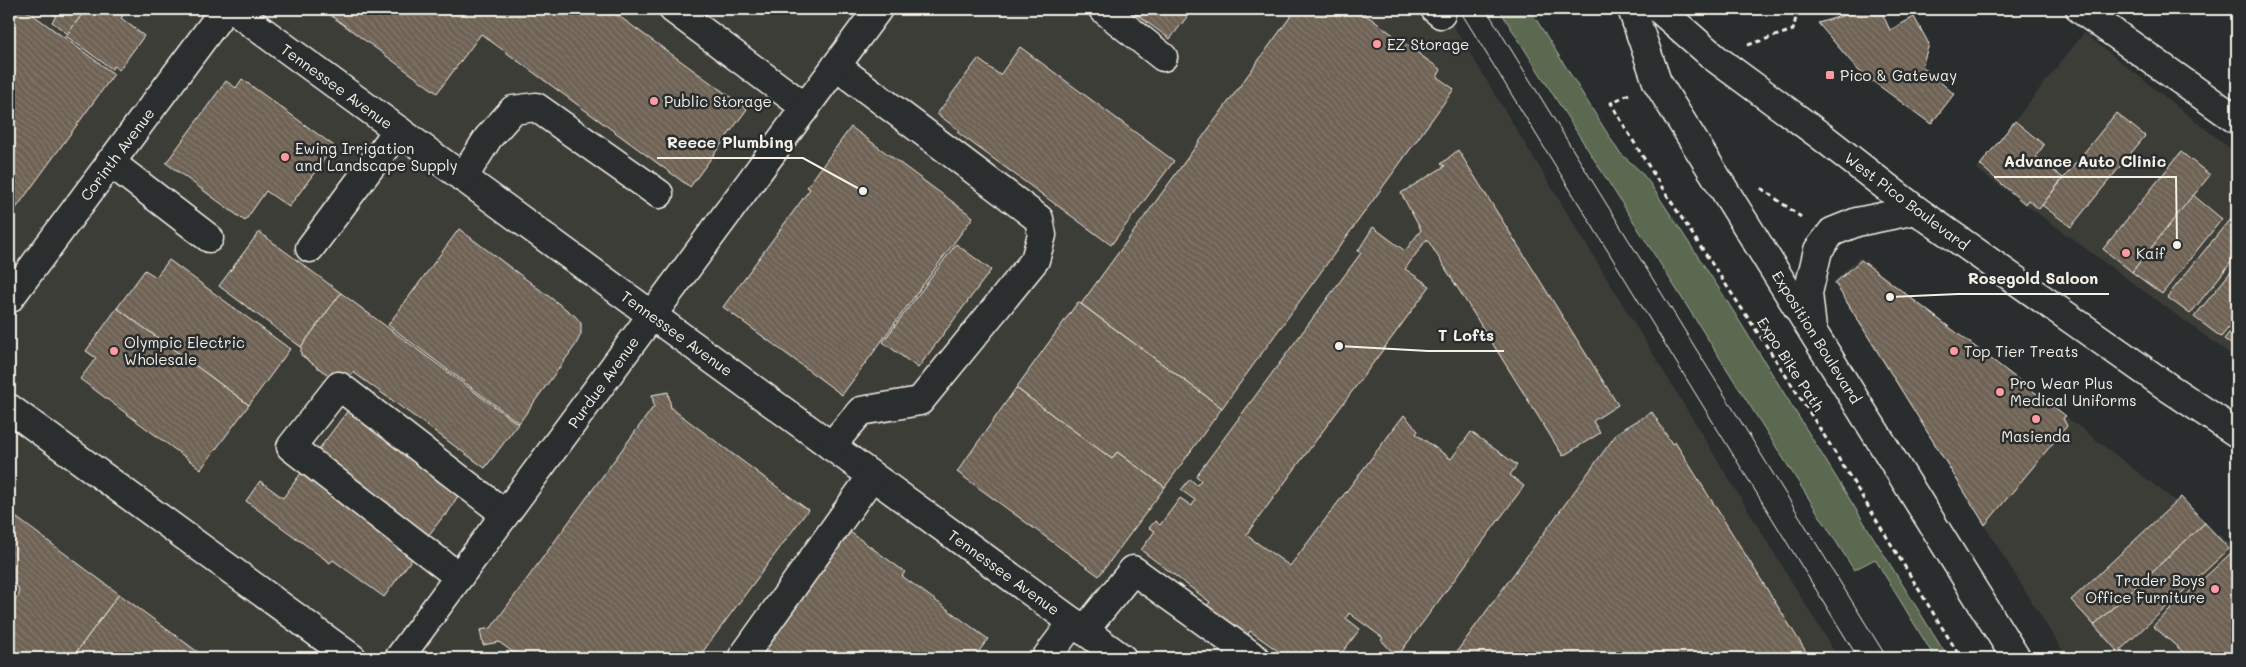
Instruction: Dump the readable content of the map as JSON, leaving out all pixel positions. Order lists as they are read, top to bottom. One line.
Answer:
{"streets":{"street":["Tennessee Avenue","Corinth Avenue","West Pico Boulevard","Exposition Boulevard","Purdue Avenue"],"path":["Expo Bike Path"]},"crossings":[["Tennessee Avenue","Purdue Avenue"]],"places":{"other":["EZ Storage","Public Storage","Ewing Irrigation and Landscape Supply","Reece Plumbing","Advance Auto Clinic","Kaif","Rosegold Saloon","T Lofts","Olympic Electric Wholesale","Top Tier Treats","Pro Wear Plus Medical Uniforms","Masienda","Trader Boys Office Furniture"],"transit":["Pico & Gateway"]}}
